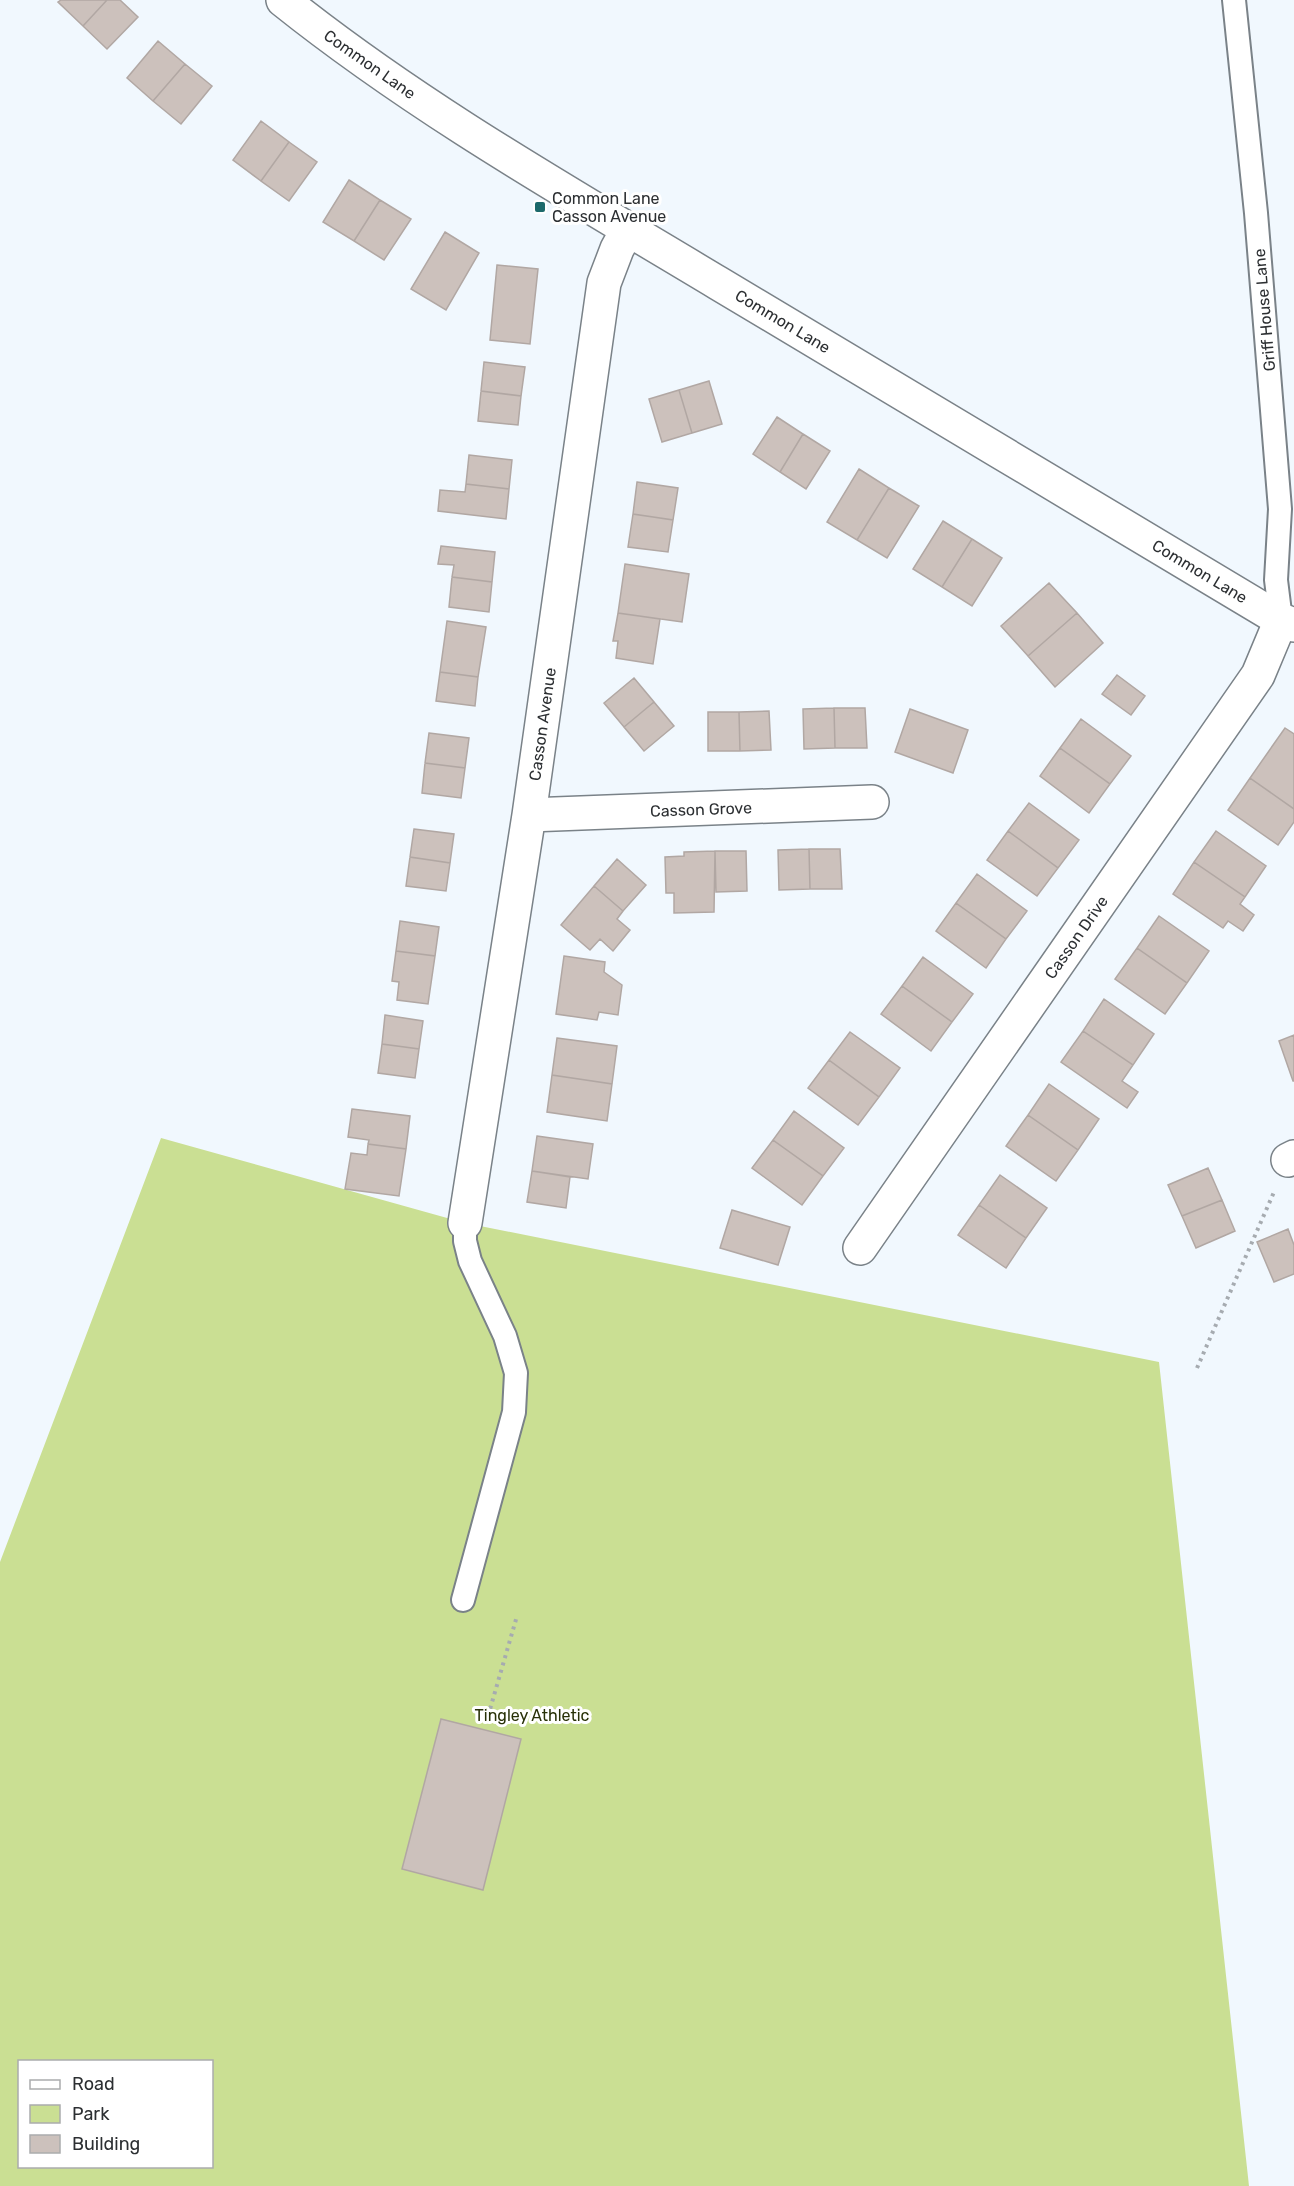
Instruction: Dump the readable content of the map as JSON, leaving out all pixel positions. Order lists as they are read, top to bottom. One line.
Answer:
{"streets":{"street":["Common Lane","Casson Avenue","Casson Grove","Casson Drive"],"lane":["Griff House Lane"]},"crossings":[["Common Lane","Griff House Lane"],["Common Lane","Casson Avenue"],["Common Lane","Casson Drive"],["Griff House Lane","Casson Drive"],["Casson Avenue","Casson Grove"]],"parks":["Tingley Athletic"],"places":{"transit":["Common Lane Casson Avenue"]},"legend":["Road","Park","Building"]}
